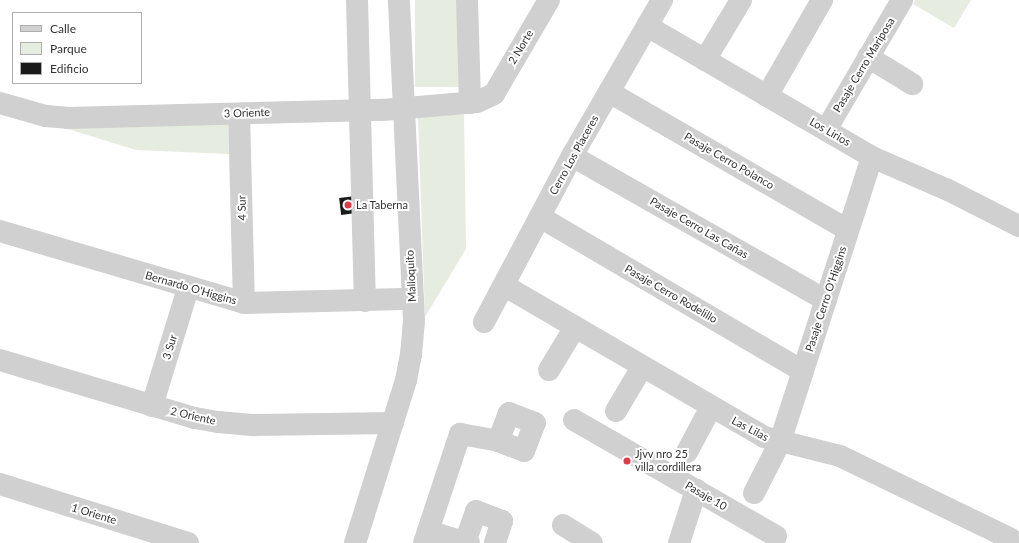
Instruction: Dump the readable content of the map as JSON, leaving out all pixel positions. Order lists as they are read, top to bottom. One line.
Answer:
{"streets":{"street":["2 Norte","Pasaje Cerro Mariposa","3 Oriente","Los Lirios","Cerro Los Placeres","Pasaje Cerro Polanco","4 Sur","Pasaje Cerro Las Cañas","Malloquito","Bernardo O'Higgins","Pasaje Cerro Rodelillo","Pasaje Cerro O'Higgins","3 Sur","2 Oriente","Las Lilas","Pasaje 10","1 Oriente"]},"crossings":[["2 Norte","3 Oriente"],["Pasaje Cerro Mariposa","Los Lirios"],["3 Oriente","4 Sur"],["3 Oriente","Malloquito"],["Los Lirios","Cerro Los Placeres"],["Los Lirios","Pasaje Cerro O'Higgins"],["Cerro Los Placeres","Pasaje Cerro Polanco"],["Cerro Los Placeres","Pasaje Cerro Las Cañas"],["Cerro Los Placeres","Pasaje Cerro Rodelillo"],["Cerro Los Placeres","Las Lilas"],["Pasaje Cerro Polanco","Pasaje Cerro O'Higgins"],["4 Sur","Bernardo O'Higgins"],["Pasaje Cerro Las Cañas","Pasaje Cerro O'Higgins"],["Malloquito","Bernardo O'Higgins"],["Malloquito","2 Oriente"],["Bernardo O'Higgins","3 Sur"],["Pasaje Cerro Rodelillo","Pasaje Cerro O'Higgins"],["Pasaje Cerro O'Higgins","Las Lilas"],["3 Sur","2 Oriente"]],"places":["La Taberna","Jjvv nro 25 villa cordillera"],"legend":["Calle","Parque","Edificio"]}
